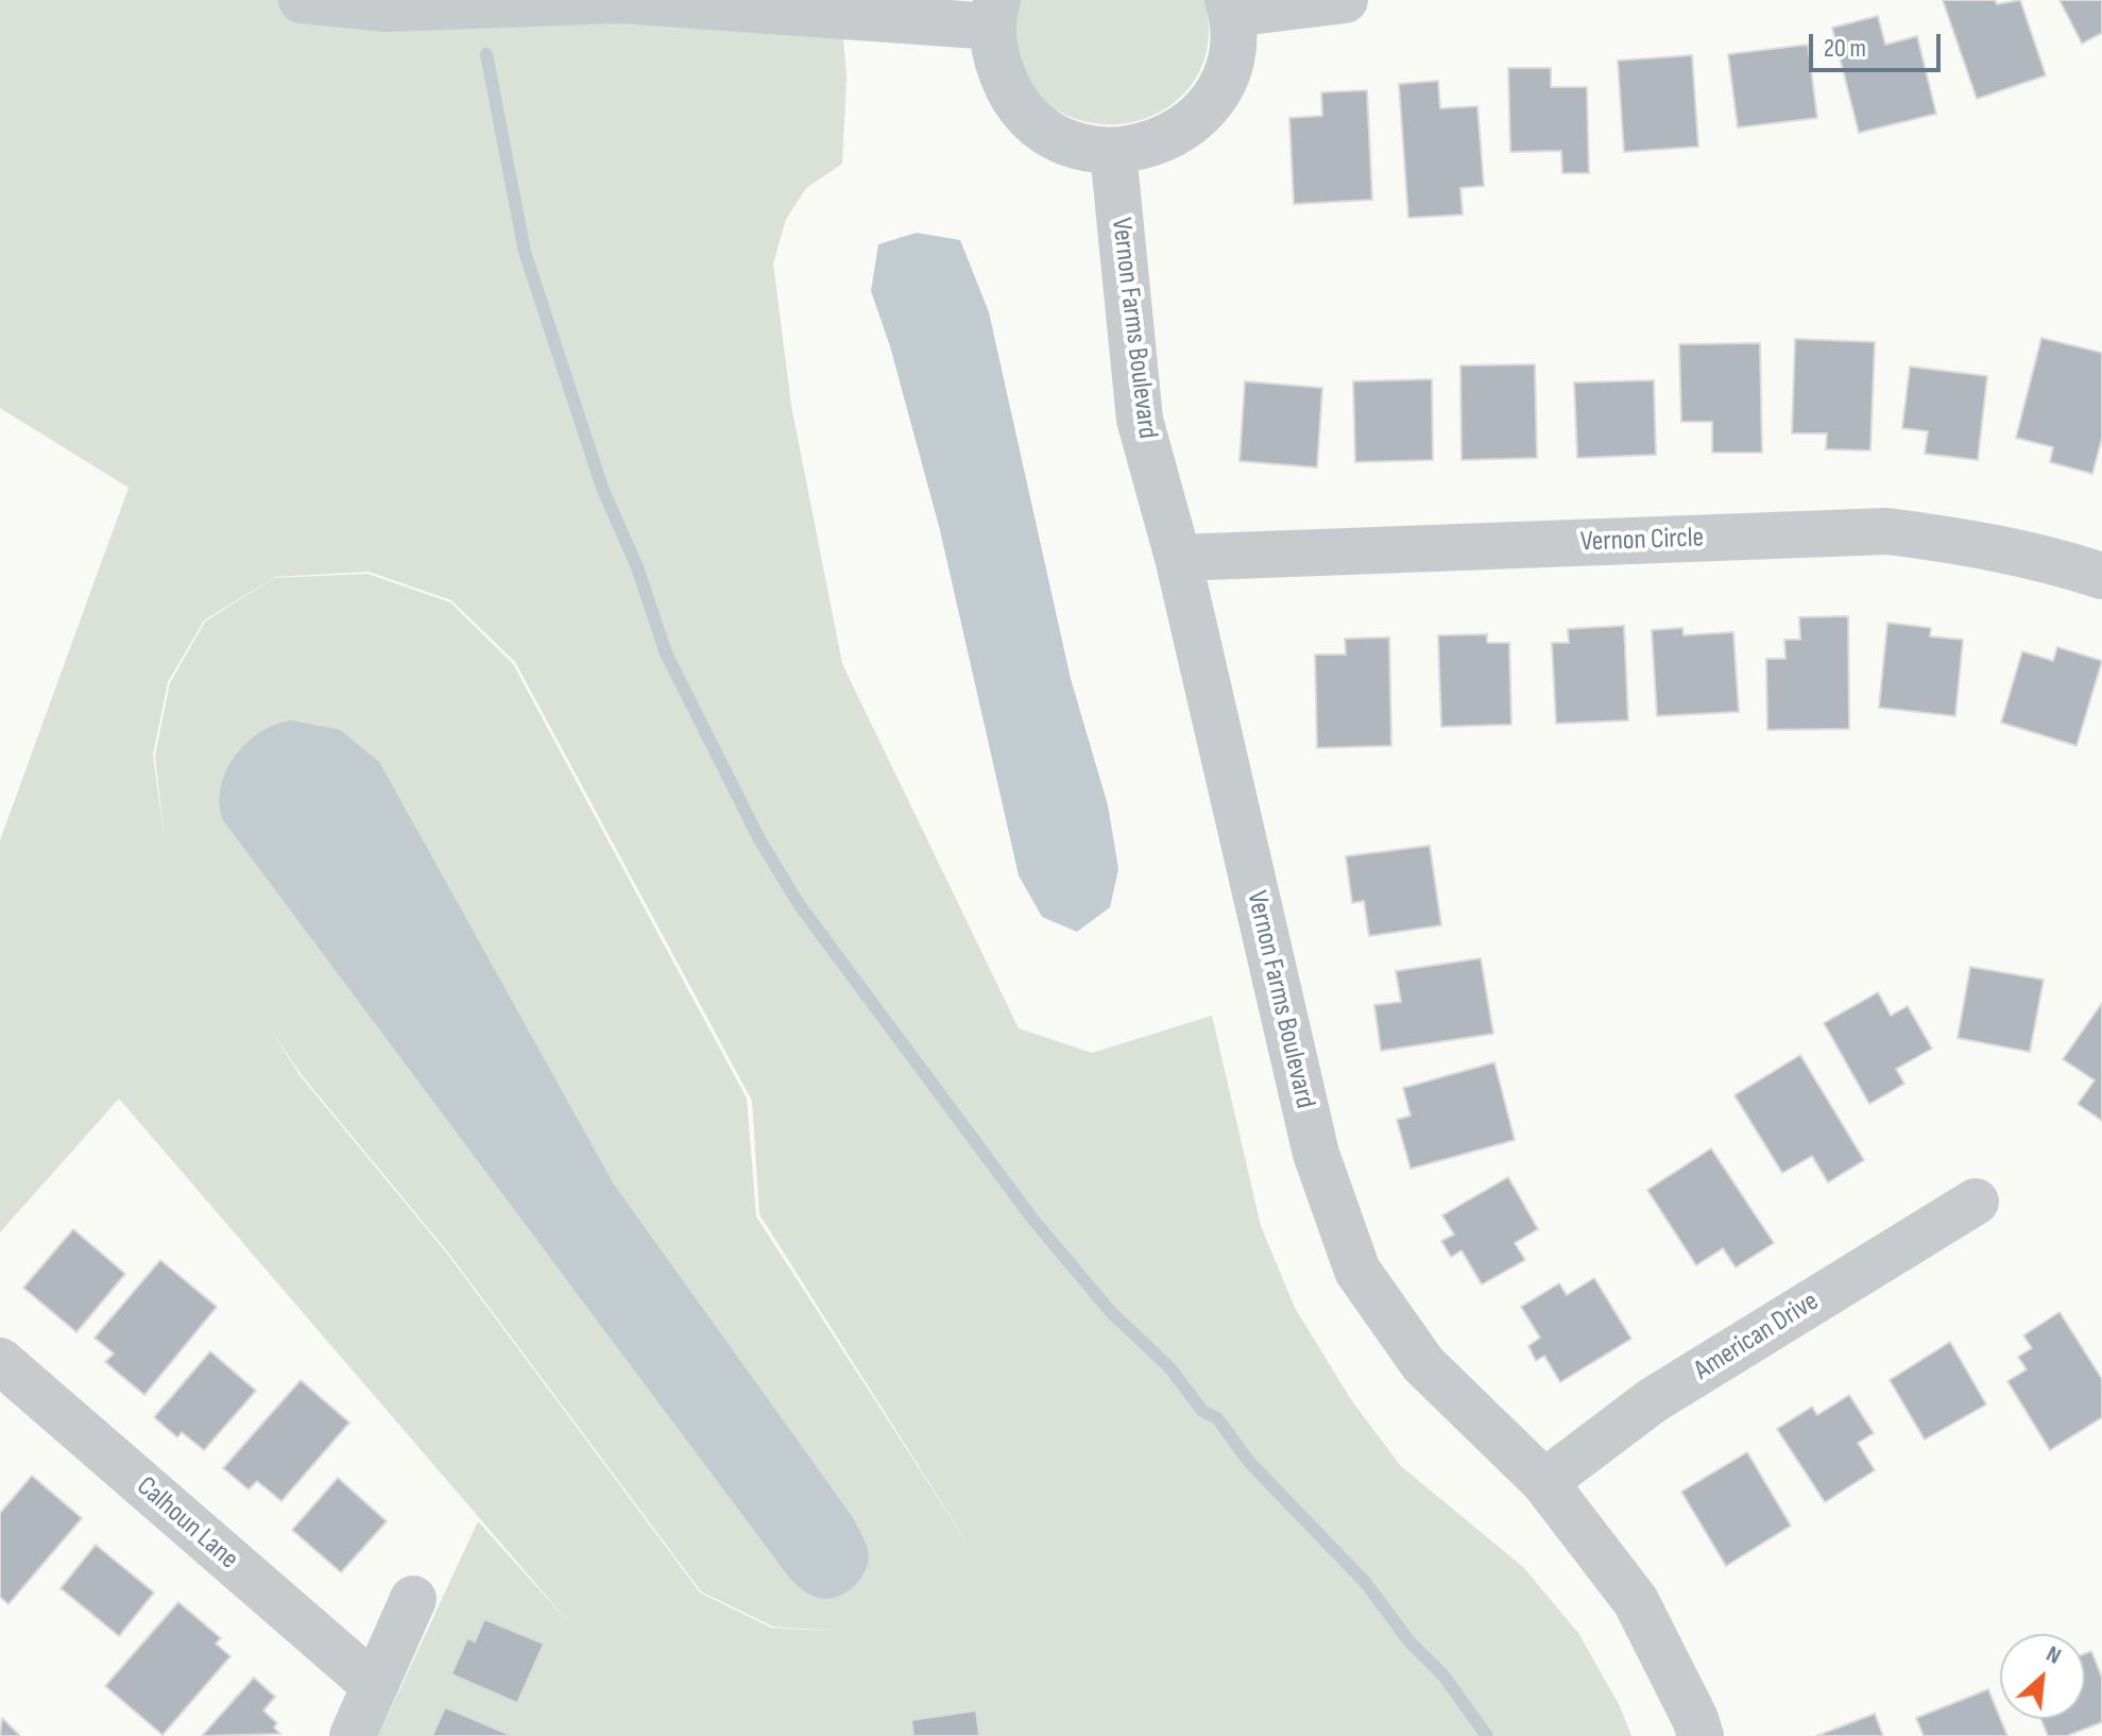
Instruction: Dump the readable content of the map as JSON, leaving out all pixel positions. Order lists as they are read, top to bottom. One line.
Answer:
{"streets":{"street":["Vernon Farms Boulevard","Vernon Circle","American Drive","Calhoun Lane"]},"crossings":[["Vernon Farms Boulevard","Vernon Circle"],["Vernon Farms Boulevard","American Drive"]],"scale_bar":"20 m","north":"top right"}
